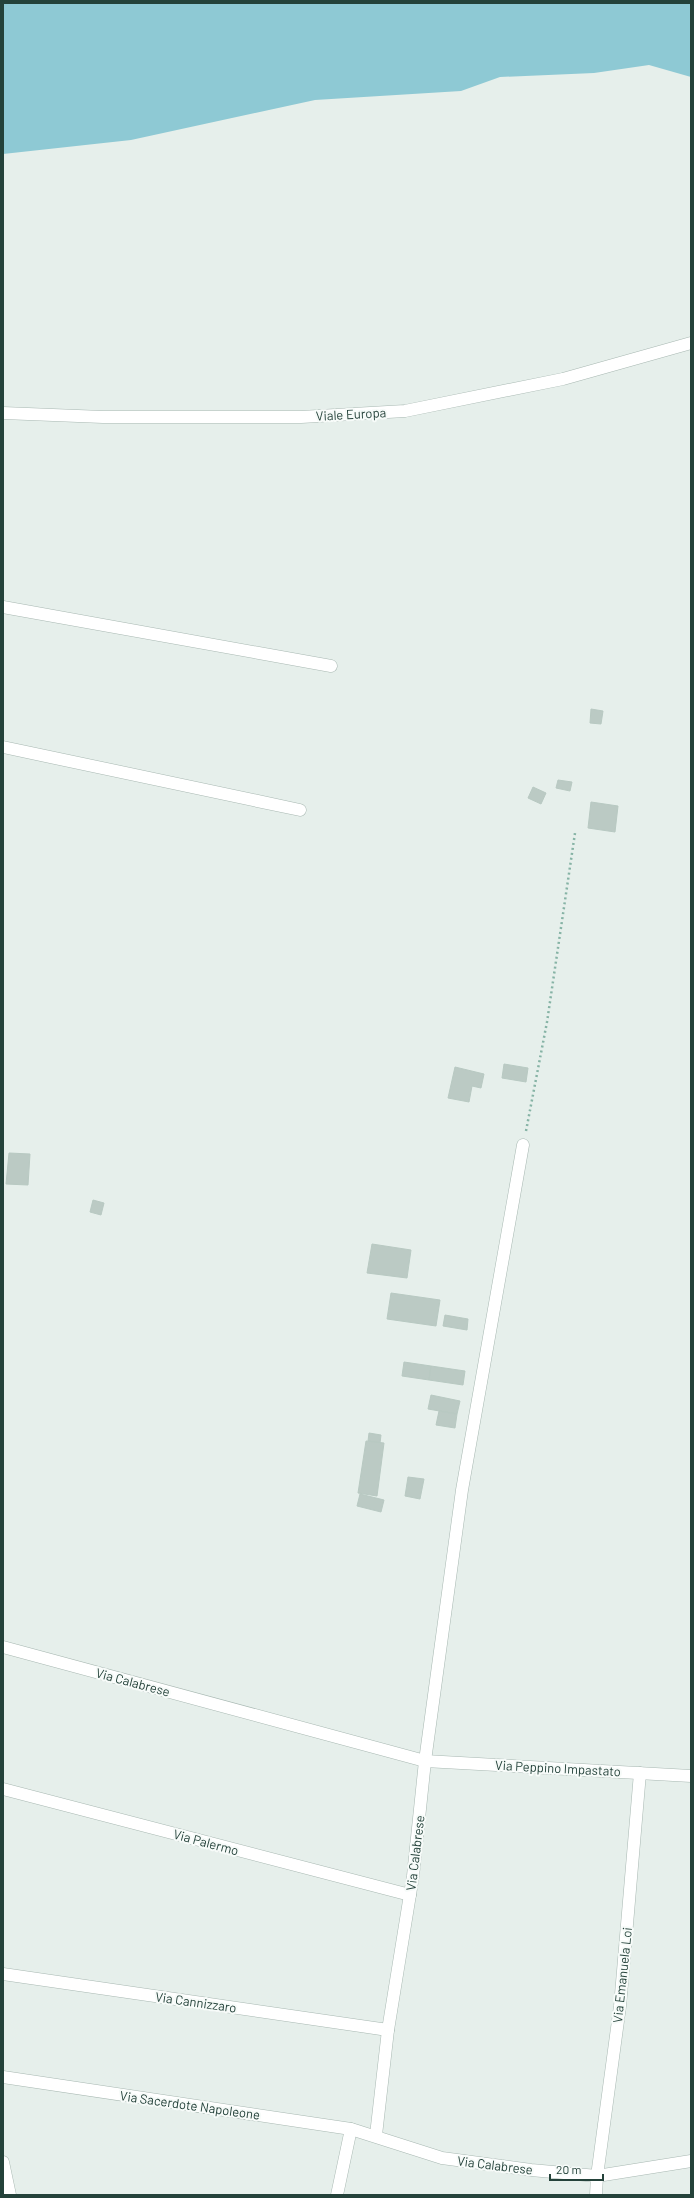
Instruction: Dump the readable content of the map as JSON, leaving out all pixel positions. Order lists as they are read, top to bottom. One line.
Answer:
{"streets":{"street":["Viale Europa","Via Calabrese","Via Peppino Impastato","Via Palermo","Via Emanuela Loi","Via Cannizzaro","Via Sacerdote Napoleone"]},"crossings":[["Via Calabrese","Via Peppino Impastato"],["Via Calabrese","Via Palermo"],["Via Calabrese","Via Emanuela Loi"],["Via Calabrese","Via Cannizzaro"],["Via Calabrese","Via Sacerdote Napoleone"],["Via Peppino Impastato","Via Emanuela Loi"]],"scale_bar":"20 m"}
